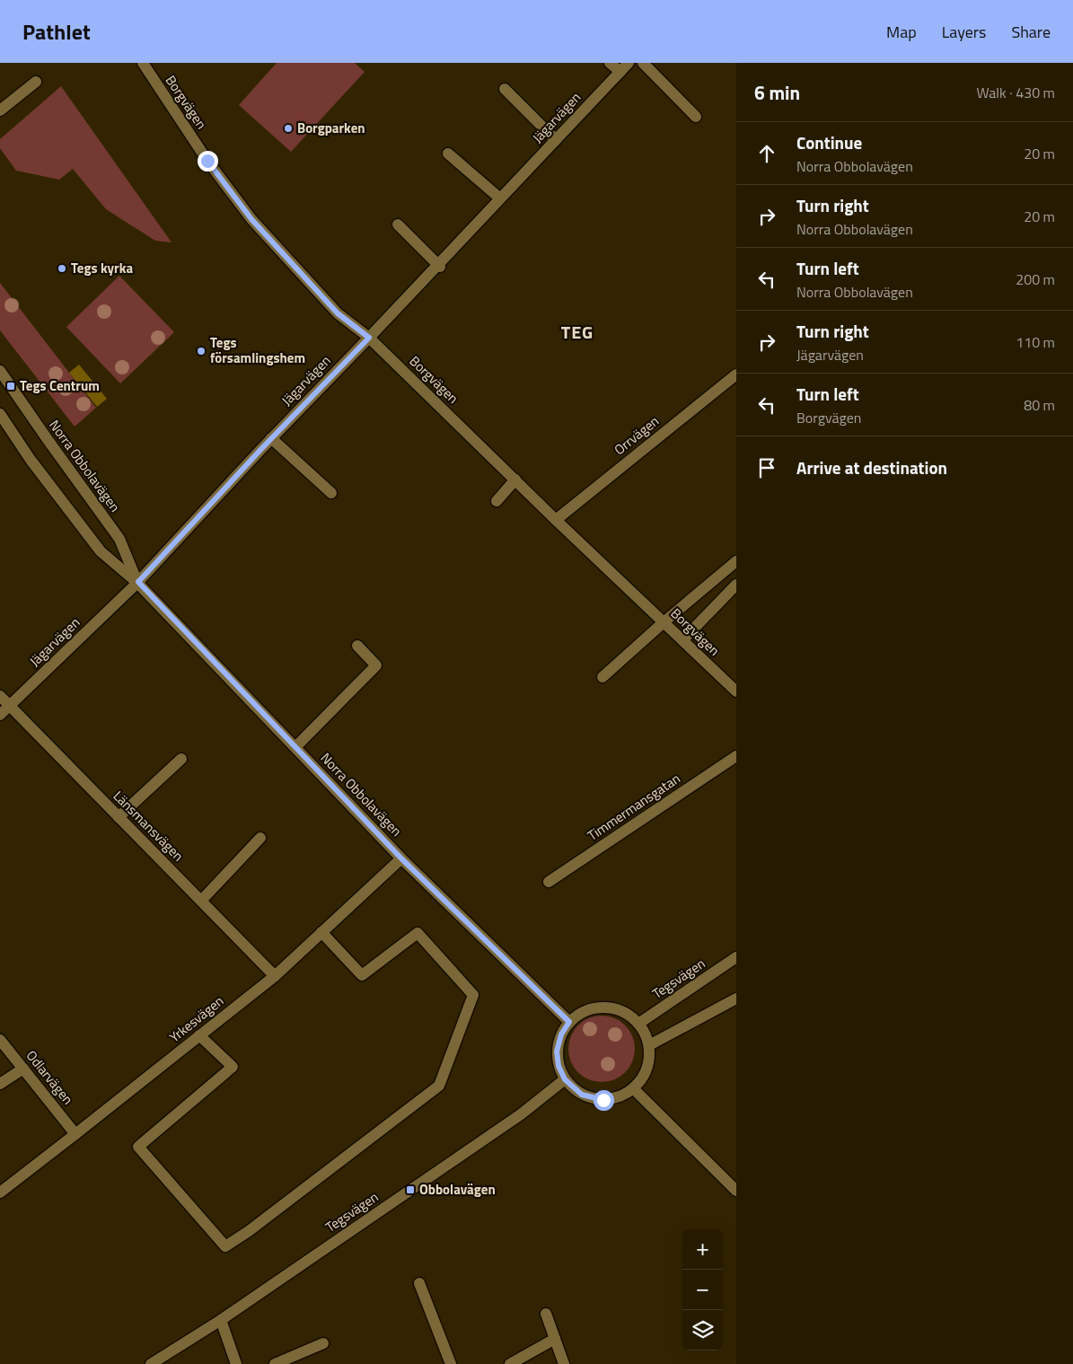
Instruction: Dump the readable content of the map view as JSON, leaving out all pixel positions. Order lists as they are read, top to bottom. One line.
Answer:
{"streets":{"street":["Borgvägen","Jägarvägen","Orrvägen","Norra Obbolavägen","Timmermansgatan","Länsmansvägen","Tegsvägen","Yrkesvägen","Odlarvägen"]},"crossings":[["Borgvägen","Jägarvägen"],["Borgvägen","Orrvägen"],["Jägarvägen","Norra Obbolavägen"],["Jägarvägen","Länsmansvägen"],["Norra Obbolavägen","Tegsvägen"],["Norra Obbolavägen","Yrkesvägen"],["Länsmansvägen","Yrkesvägen"],["Yrkesvägen","Odlarvägen"]],"districts":["TEG"],"places":{"other":["Borgparken","Tegs kyrka","Tegs församlingshem"],"transit":["Tegs Centrum","Obbolavägen"]},"page":{"header":"Pathlet","nav":["Map","Layers","Share"],"heading":["6 min","Walk · 430 m"],"list":[["Continue","Norra Obbolavägen","20 m"],["Turn right","Norra Obbolavägen","20 m"],["Turn left","Norra Obbolavägen","200 m"],["Turn right","Jägarvägen","110 m"],["Turn left","Borgvägen","80 m"],"Arrive at destination"],"map_buttons":["+","−"]}}
